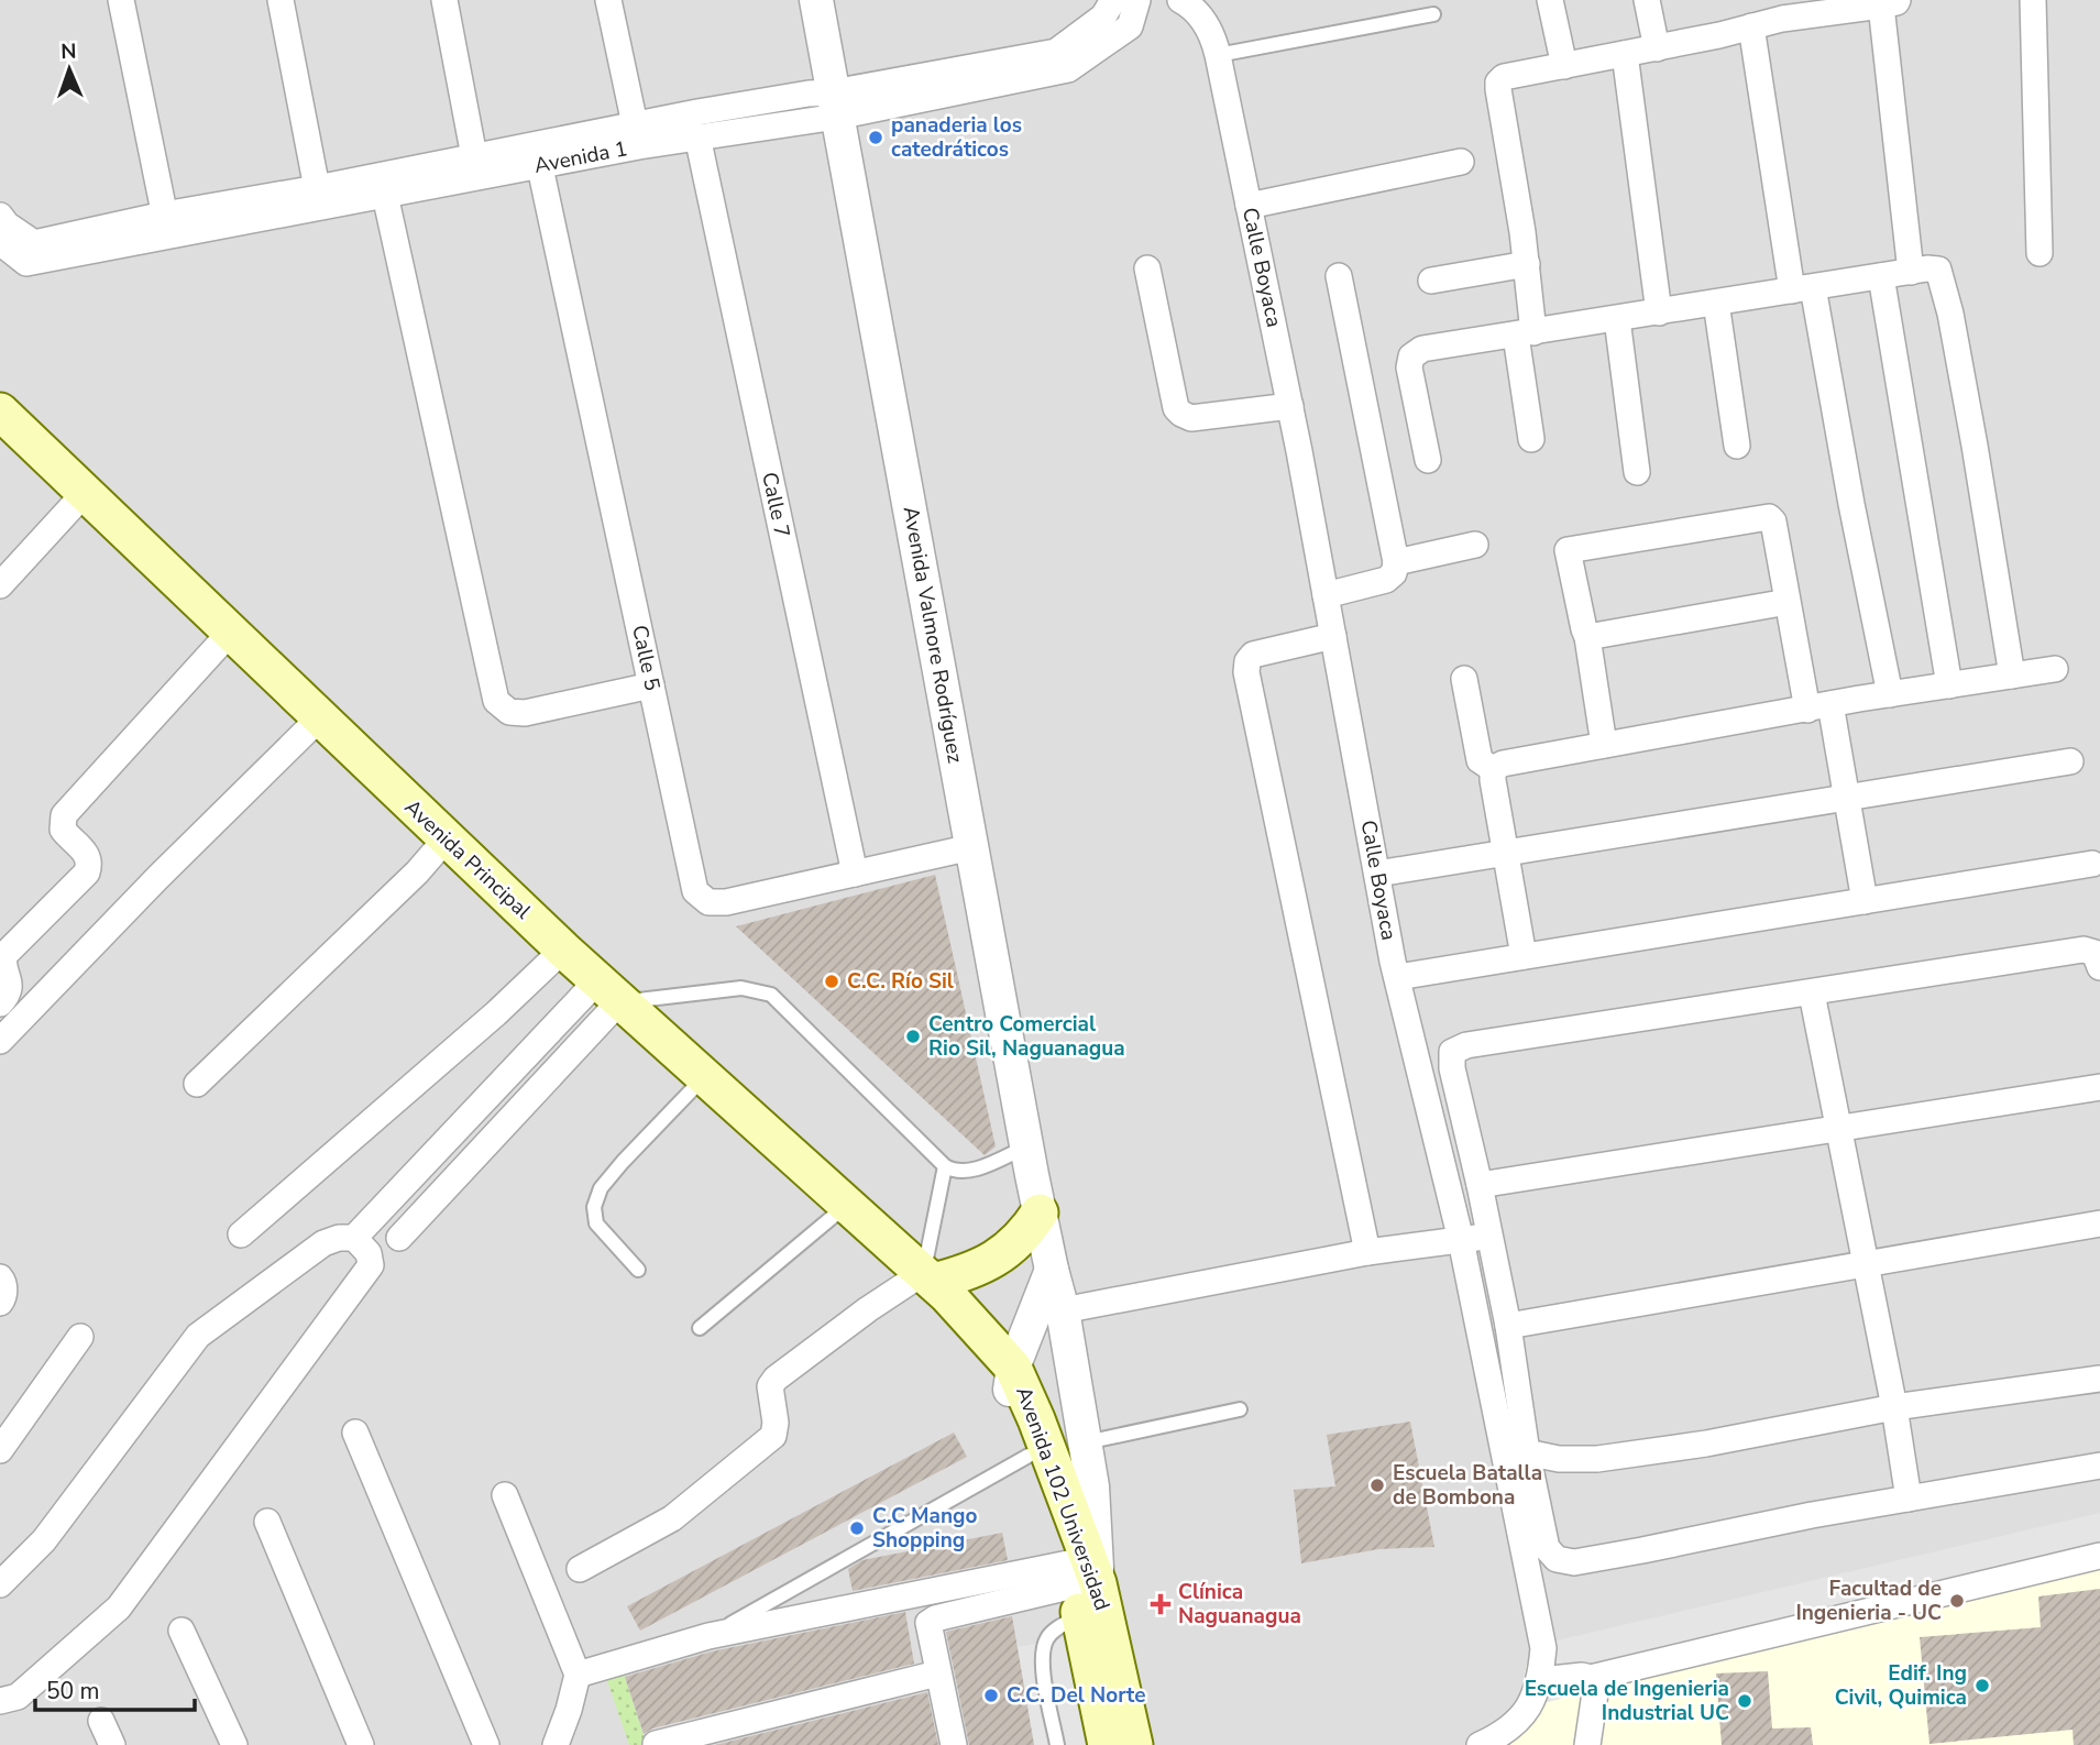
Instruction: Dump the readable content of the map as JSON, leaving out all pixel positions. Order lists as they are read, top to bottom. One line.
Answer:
{"streets":{"main road":["Avenida Principal","Avenida 102 Universidad"],"street":["Avenida 1","Calle Boyaca","Calle 7","Avenida Valmore Rodríguez","Calle 5"]},"crossings":[["Avenida 1","Calle 7"],["Avenida 1","Avenida Valmore Rodríguez"],["Avenida 1","Calle 5"],["Calle 7","Calle 5"],["Avenida Valmore Rodríguez","Calle 5"],["Avenida Valmore Rodríguez","Avenida 102 Universidad"],["Avenida Principal","Avenida 102 Universidad"]],"places":{"other":["panaderia los catedráticos","C.C. Río Sil","Centro Comercial Rio Sil, Naguanagua","Escuela Batalla de Bombona","C.C Mango Shopping","Facultad de Ingenieria - UC","Edif. Ing Civil, Quimica","C.C. Del Norte","Escuela de Ingenieria Industrial UC"],"health":["Clínica Naguanagua"]},"scale_bar":"50 m","north":"top"}
